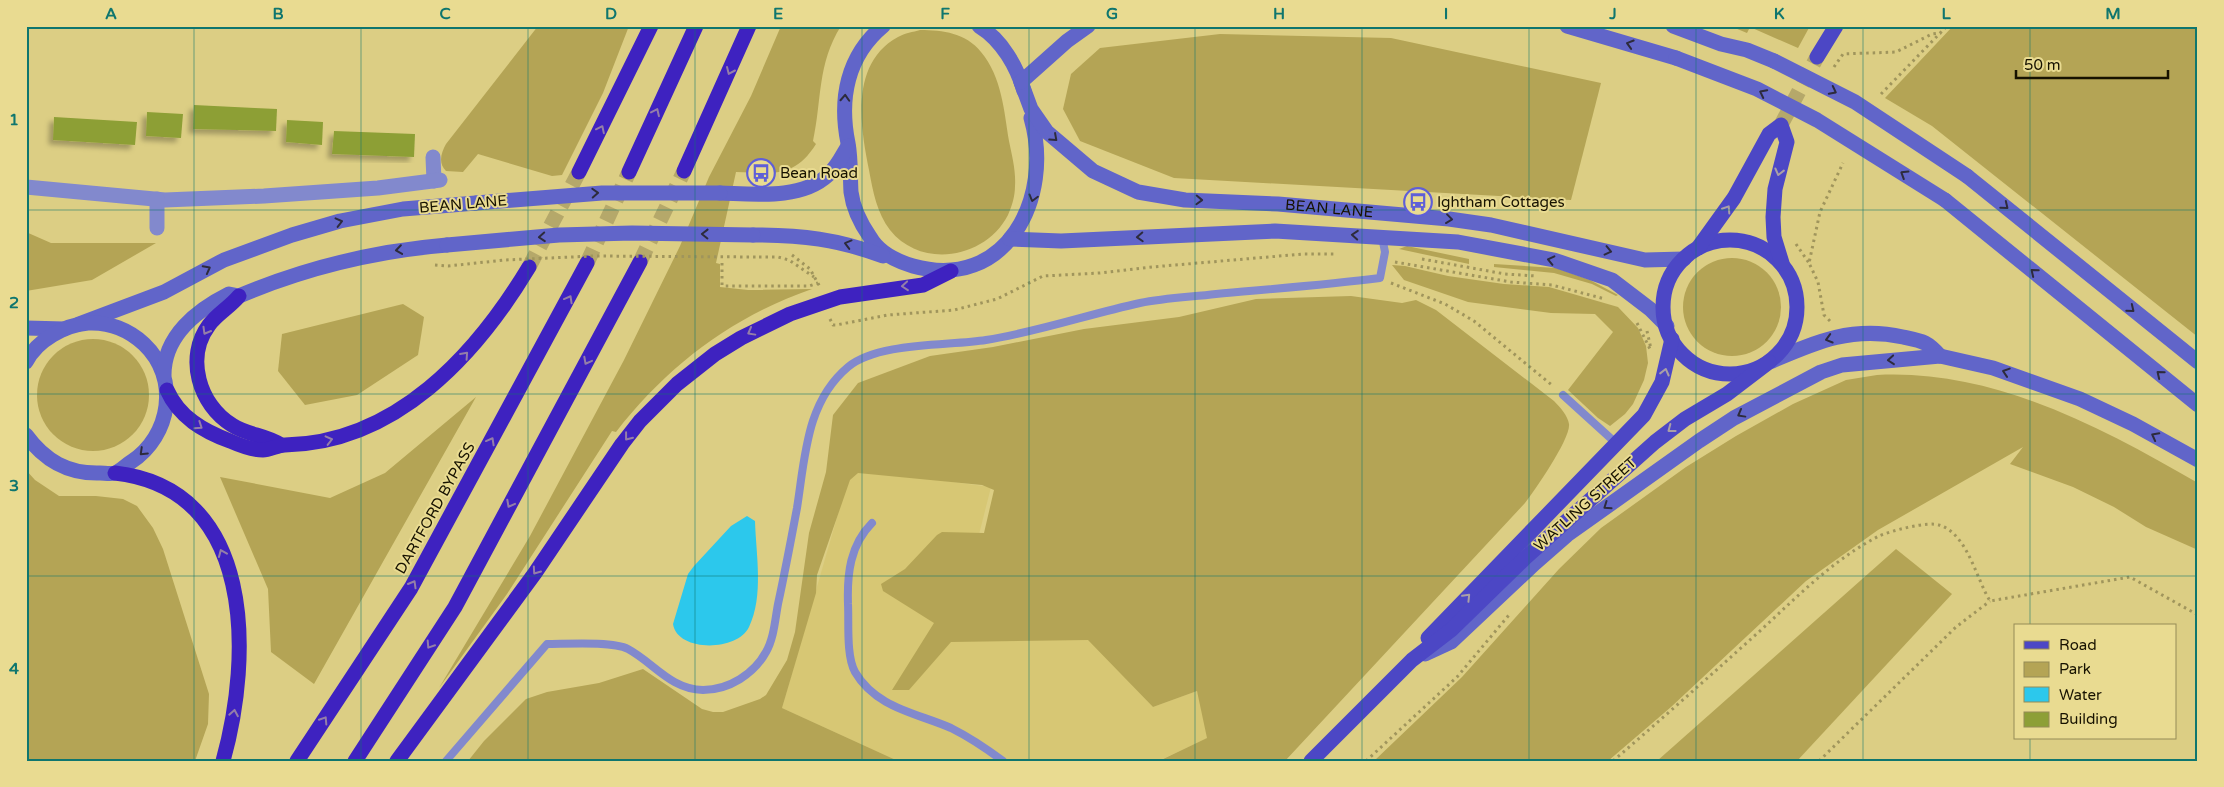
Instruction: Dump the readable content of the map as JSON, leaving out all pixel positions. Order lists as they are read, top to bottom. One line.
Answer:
{"streets":{"highway":["DARTFORD BYPASS"],"main road":["BEAN LANE","WATLING STREET"]},"crossings":[["BEAN LANE","WATLING STREET"]],"places":{"bus stop":["Bean Road","Ightham Cottages"]},"legend":["Road","Park","Water","Building"],"scale_bar":"50 m","grid":{"columns":["A","B","C","D","E","F","G","H","I","J","K","L","M"],"rows":["1","2","3","4"]}}
